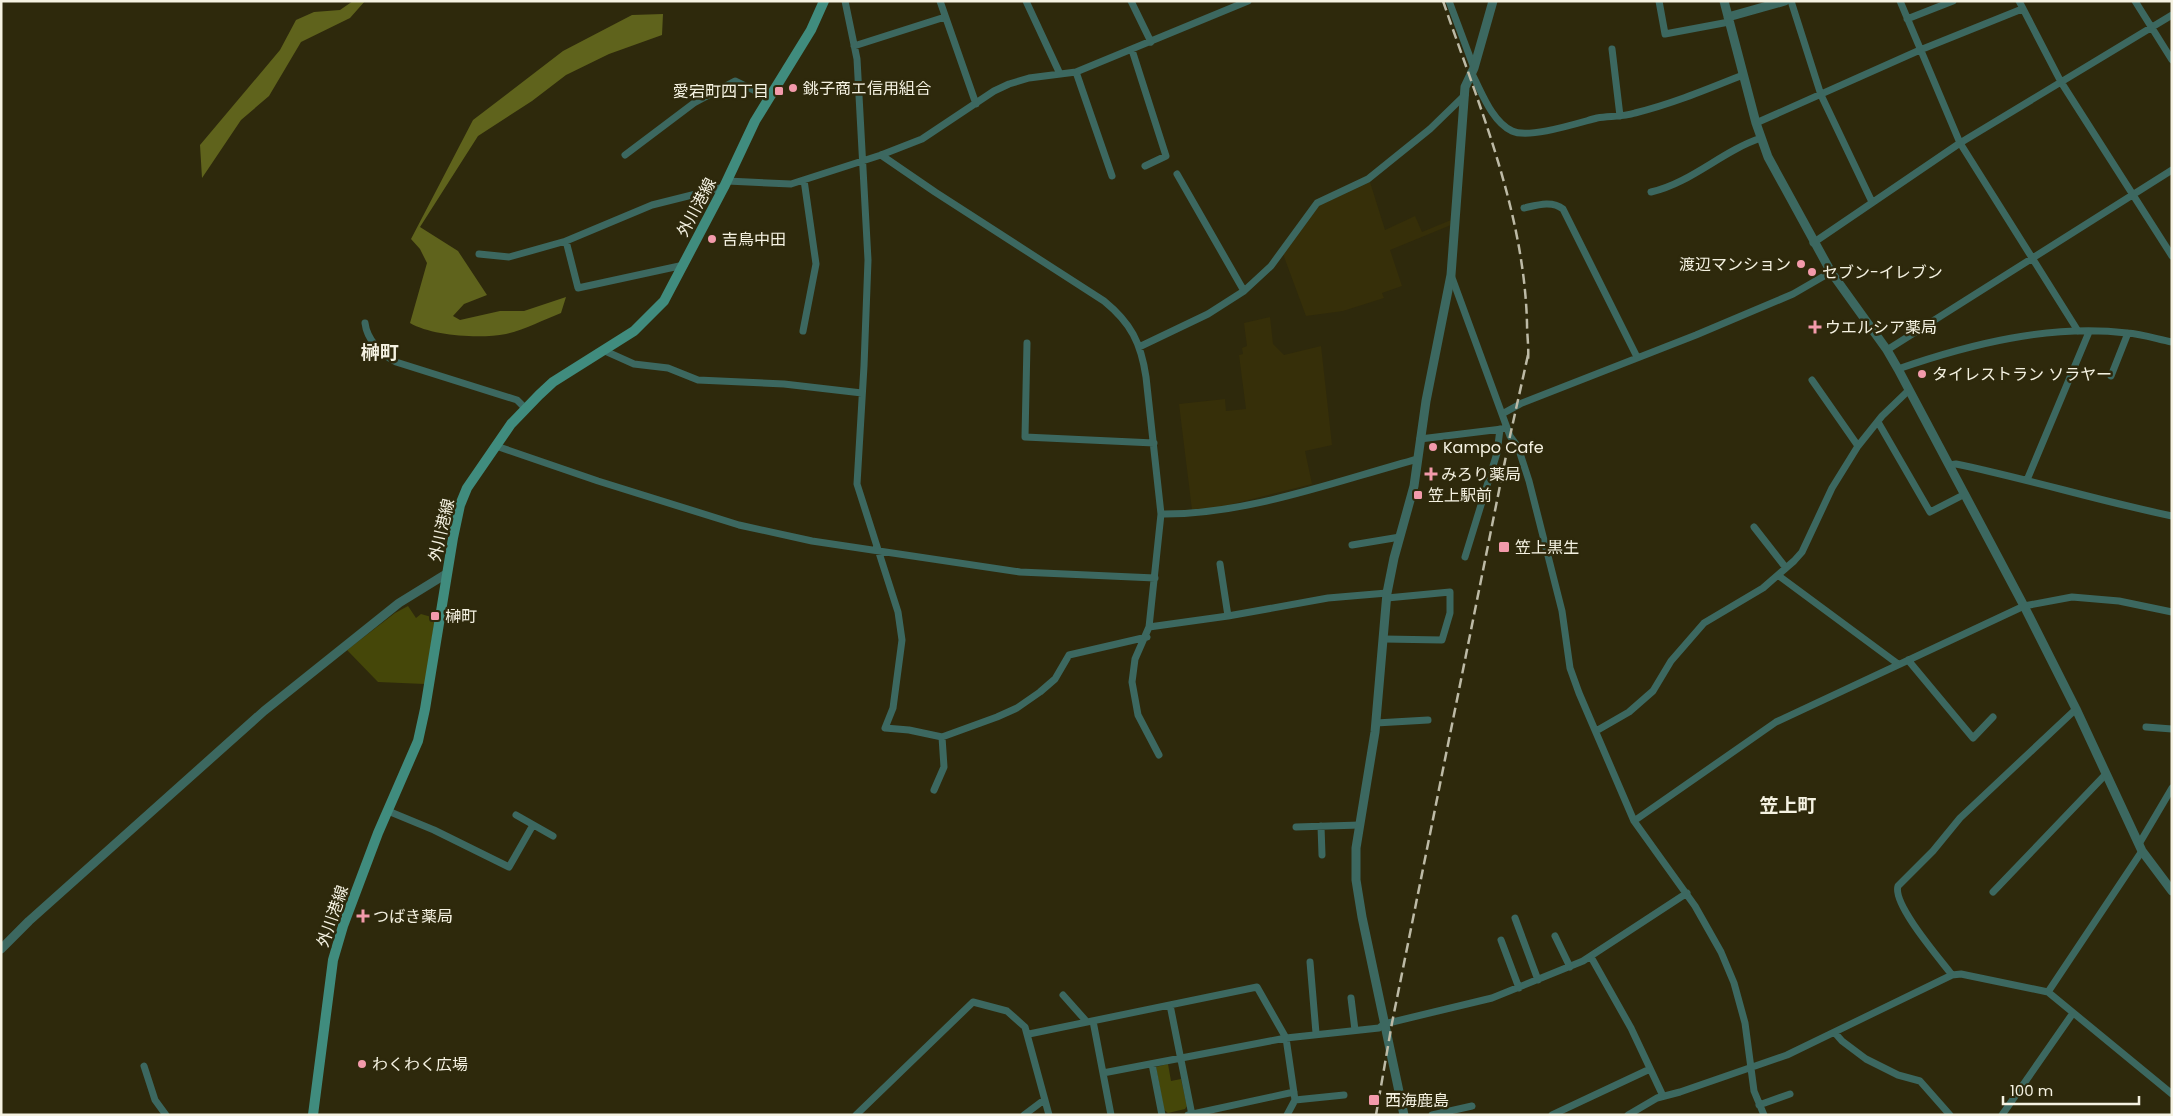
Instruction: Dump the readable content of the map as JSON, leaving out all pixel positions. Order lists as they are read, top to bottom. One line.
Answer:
{"streets":{"main road":["外川港線"]},"districts":["榊町","笠上町"],"places":{"other":["銚子商エ信用組合","吉鳥中田","渡辺マンション","セブン-イレブン","タイレストラン ソラヤー","Kampo Cafe","わくわく広場"],"transit":["愛宕町四丁目","笠上駅前","笠上黒生","榊町","西海鹿島"],"health":["ウエルシア薬局","みろり薬局","つばき薬局"]},"scale_bar":"100 m"}
